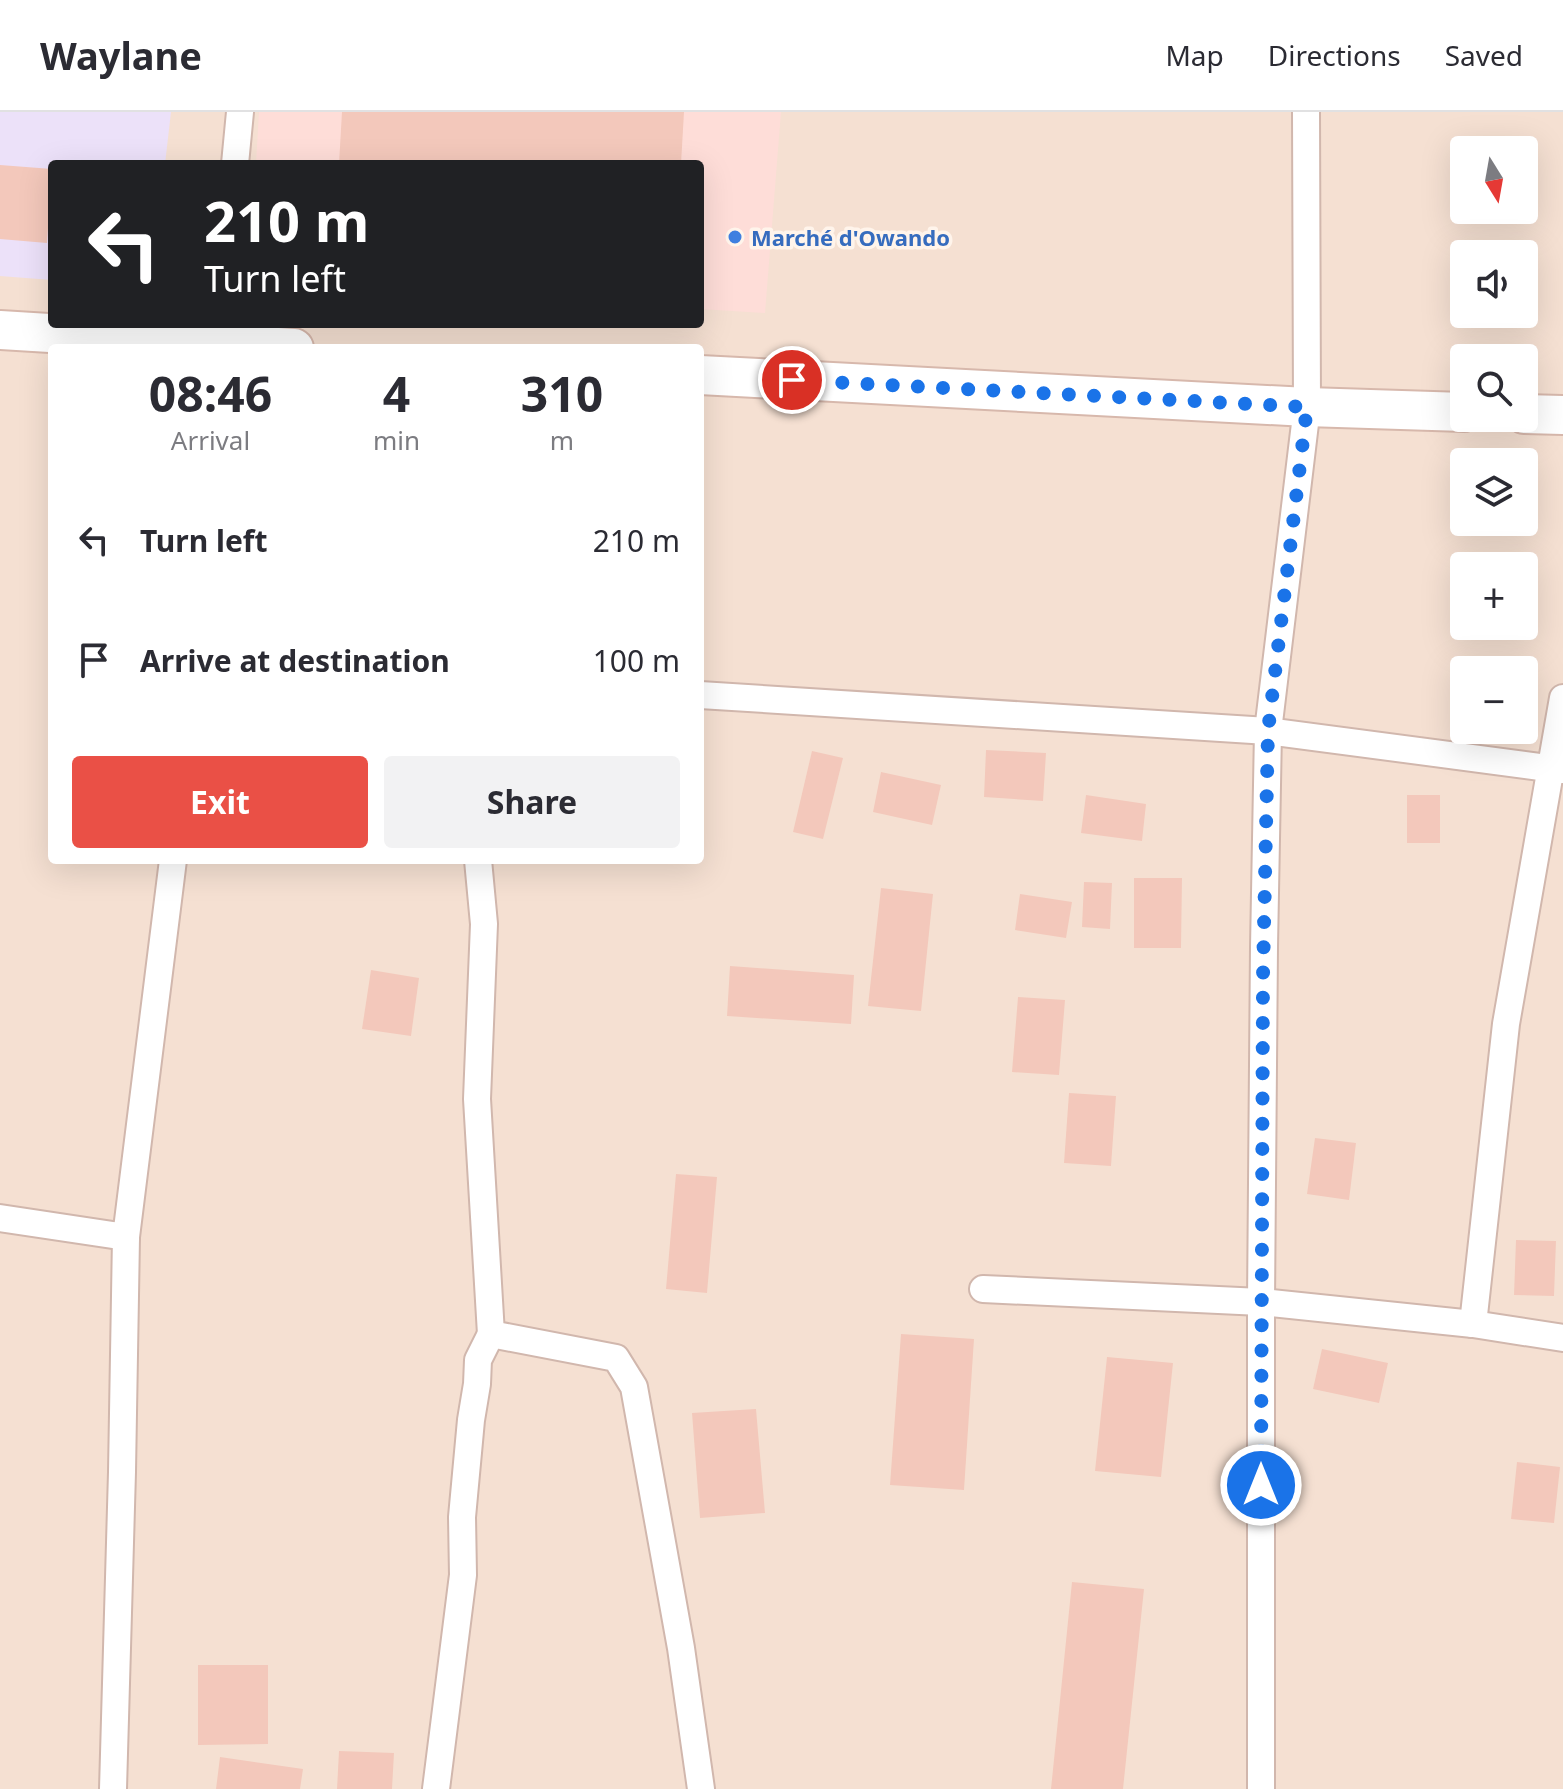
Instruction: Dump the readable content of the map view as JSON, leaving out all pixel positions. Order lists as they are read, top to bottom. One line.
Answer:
{"places":["Marché d'Owando"],"north":"bottom","page":{"header":"Waylane","nav":["Map","Directions","Saved"],"map_buttons":["+","−"],"turn":["210 m","Turn left"],"eta":["08:46","Arrival","4","min","310","m"],"list":[{"name":"Turn left","value":"210 m"},{"name":"Arrive at destination","value":"100 m"}],"buttons":["Exit","Share"]}}
